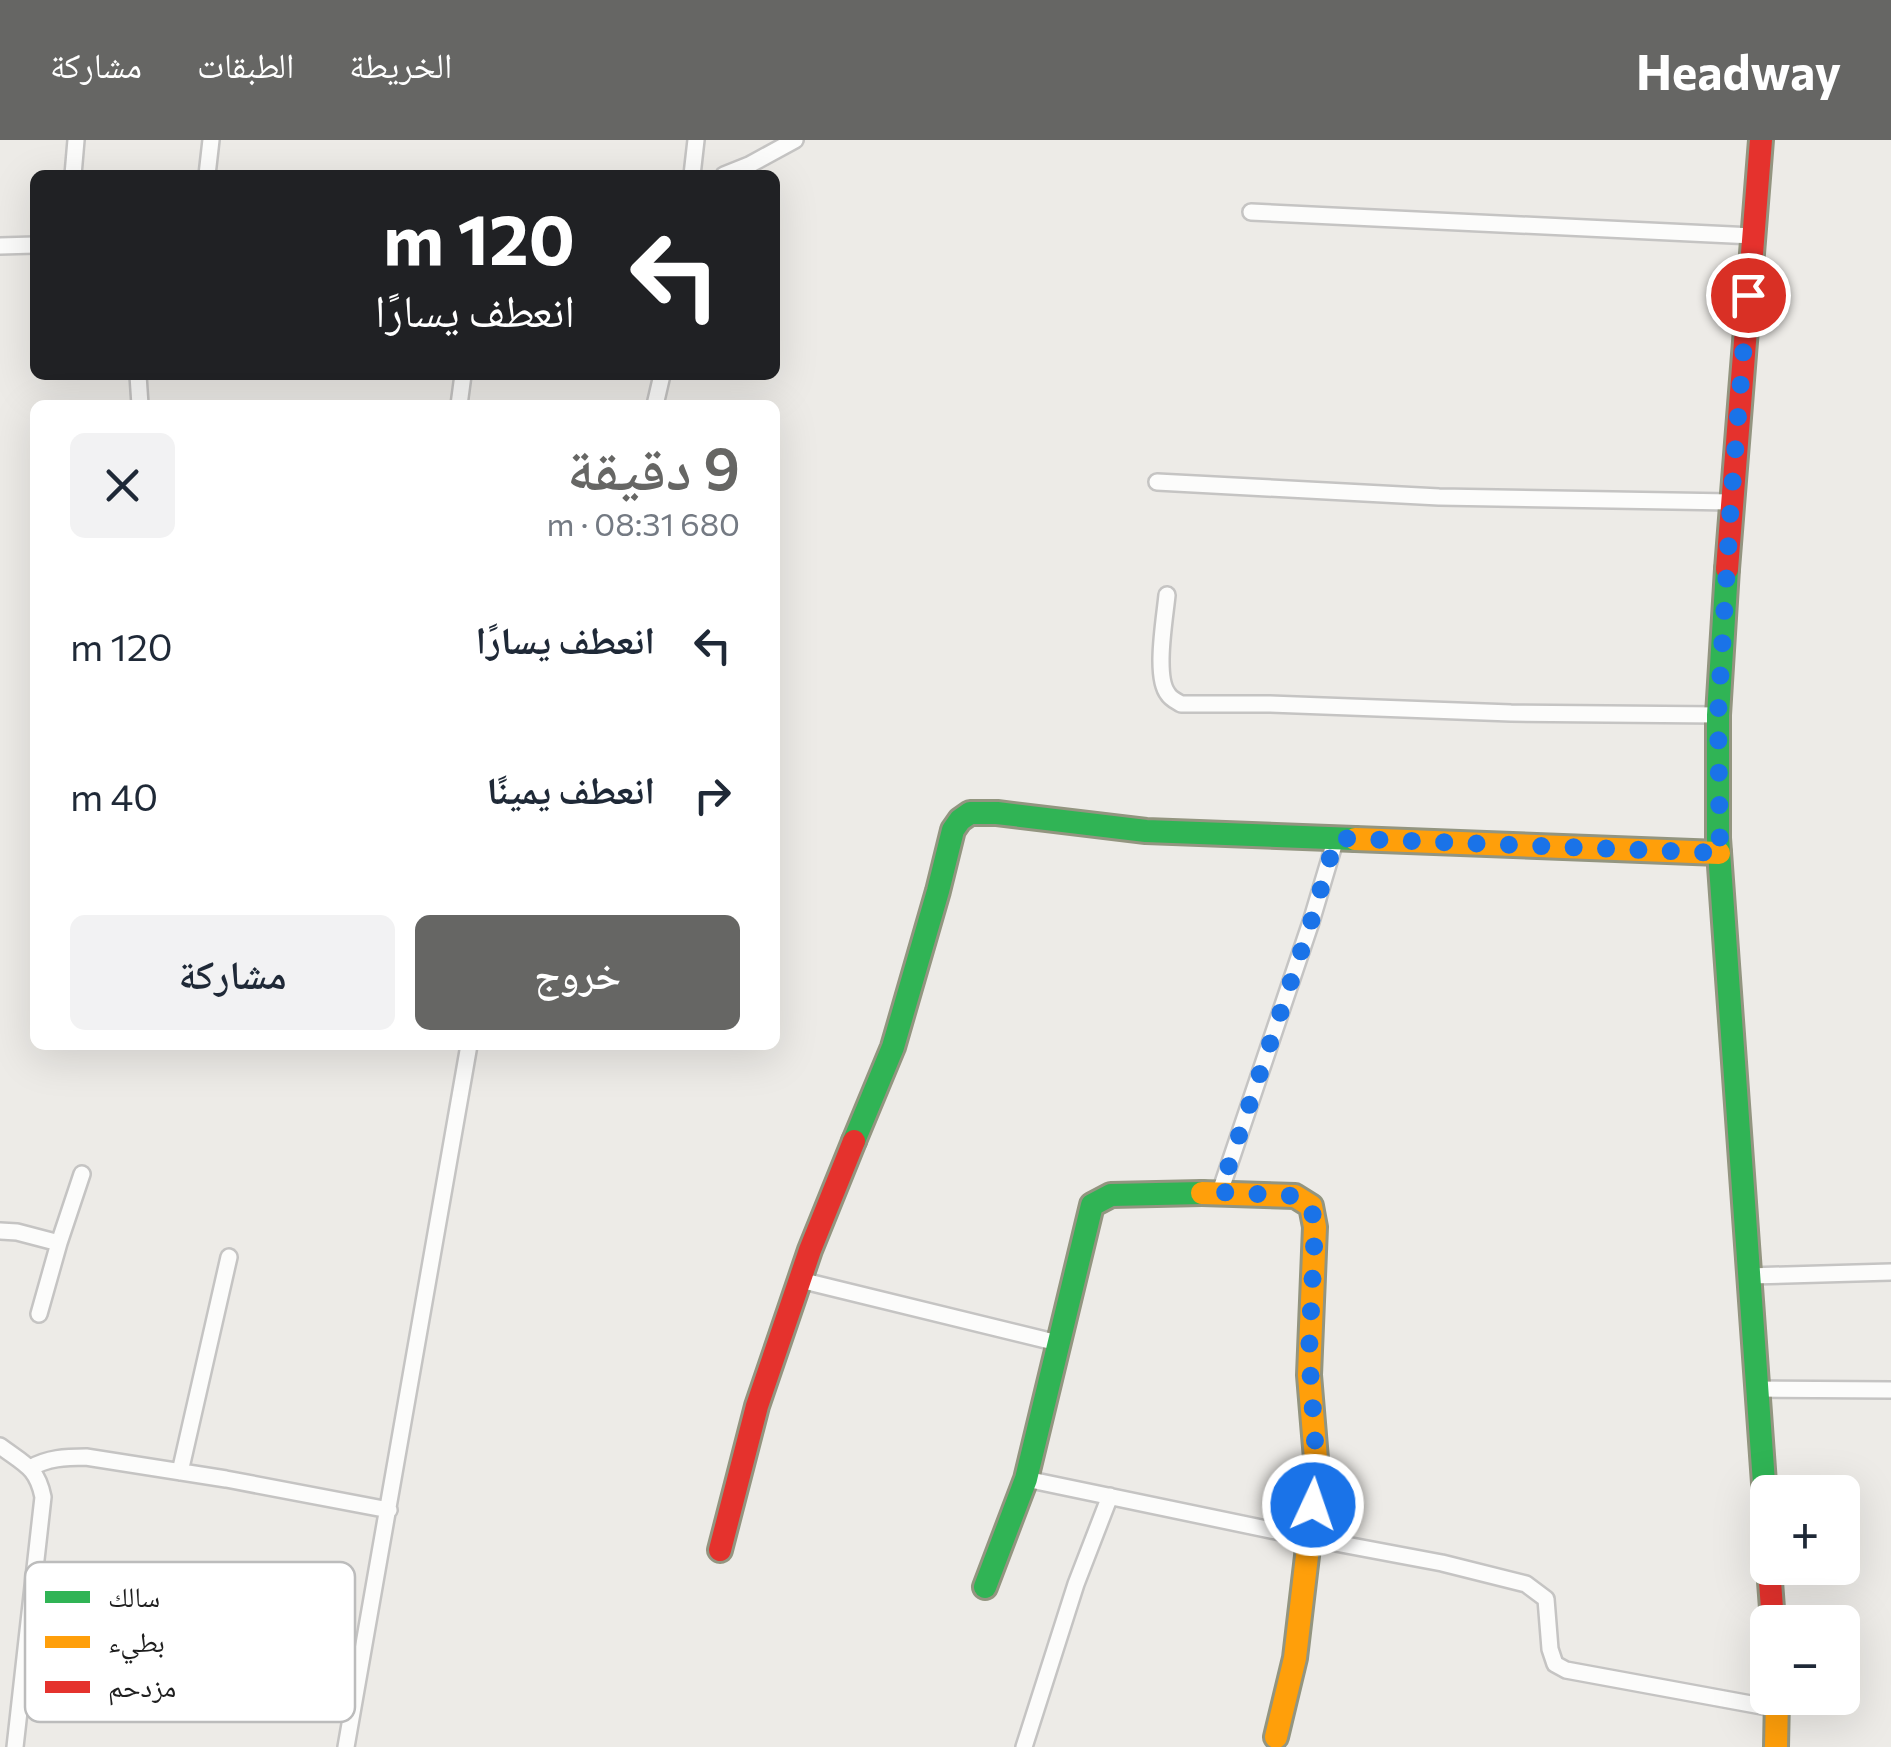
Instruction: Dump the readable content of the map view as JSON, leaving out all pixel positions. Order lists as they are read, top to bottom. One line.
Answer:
{"legend":["سالك","بطيء","مزدحم"],"page":{"header":"Headway","nav":["الخريطة","الطبقات","مشاركة"],"turn":["120 m","انعطف يسارًا"],"heading":["9 دقيقة","680 m · 08:31"],"list":[{"name":"انعطف يسارًا","value":"120 m"},{"name":"انعطف يمينًا","value":"40 m"}],"buttons":["خروج","مشاركة"],"map_buttons":["+","−"]}}
